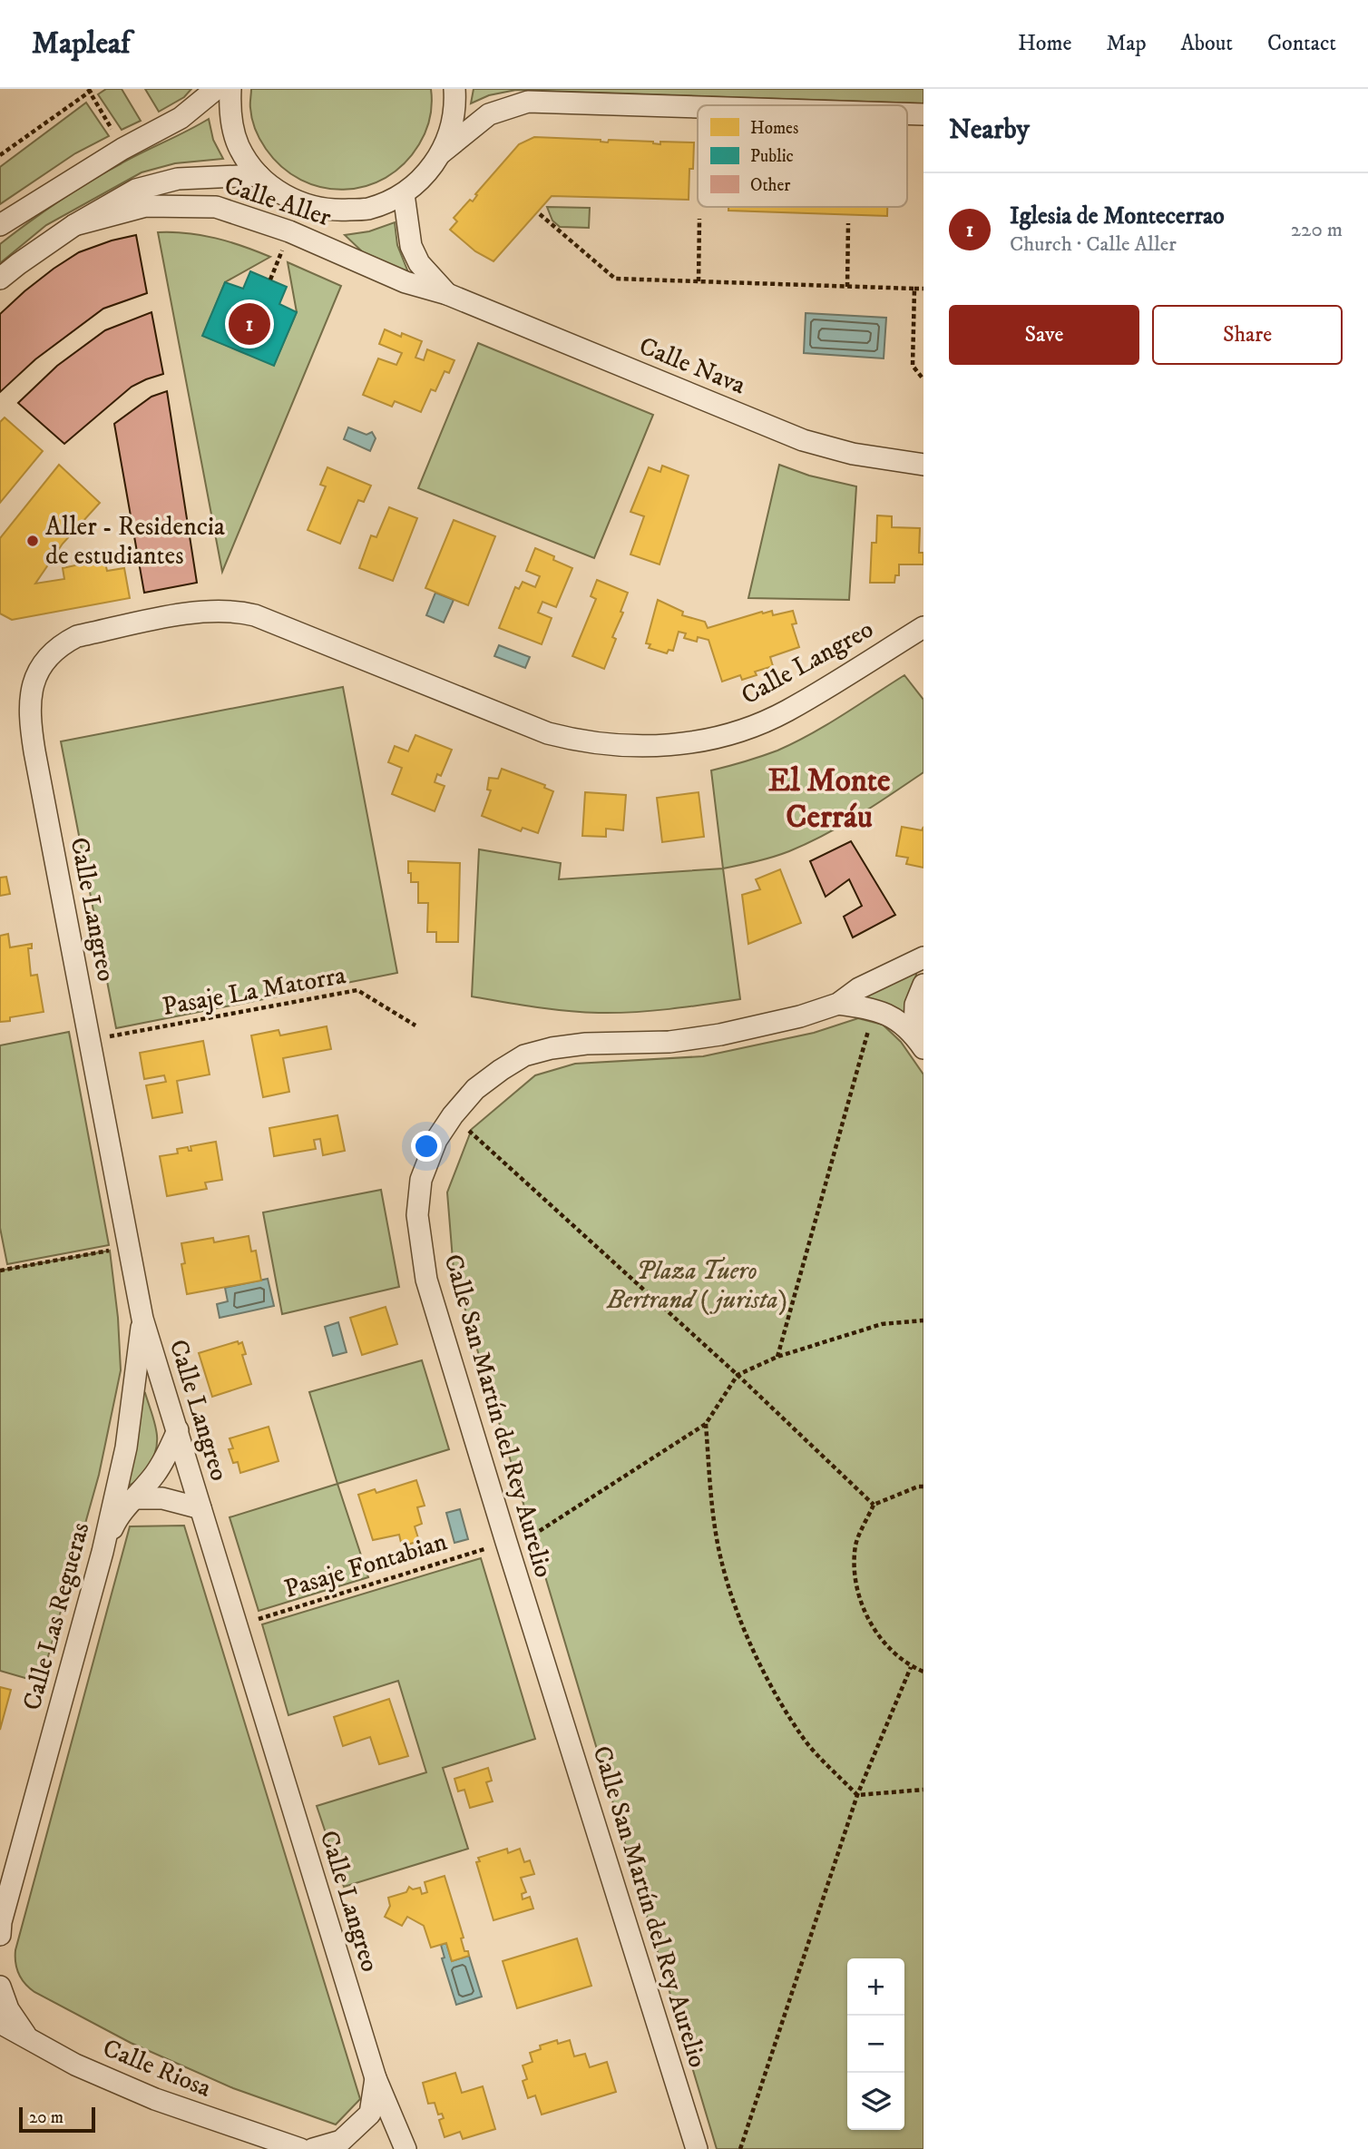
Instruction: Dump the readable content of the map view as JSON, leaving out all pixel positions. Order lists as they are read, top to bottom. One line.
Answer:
{"streets":{"street":["Calle Aller","Calle Nava","Calle Langreo","Calle San Martín del Rey Aurelio","Calle Las Regueras","Calle Riosa"],"path":["Pasaje La Matorra","Pasaje Fontabian"]},"crossings":[["Calle Aller","Calle Nava"],["Calle Langreo","Pasaje La Matorra"],["Calle Langreo","Pasaje Fontabian"],["Calle Langreo","Calle Las Regueras"],["Calle San Martín del Rey Aurelio","Pasaje Fontabian"]],"districts":["El Monte Cerráu"],"parks":["Plaza Tuero Bertrand (jurista)"],"places":["Aller - Residencia de estudiantes"],"legend":["Homes","Public","Other"],"scale_bar":"20 m","page":{"header":"Mapleaf","nav":["Home","Map","About","Contact"],"heading":"Nearby","list":[{"mark":"1","name":"Iglesia de Montecerrao","note":"Church · Calle Aller","value":"220 m"}],"buttons":["Save","Share"],"pins":"1","map_buttons":["+","−"],"scale":"20 m"}}
